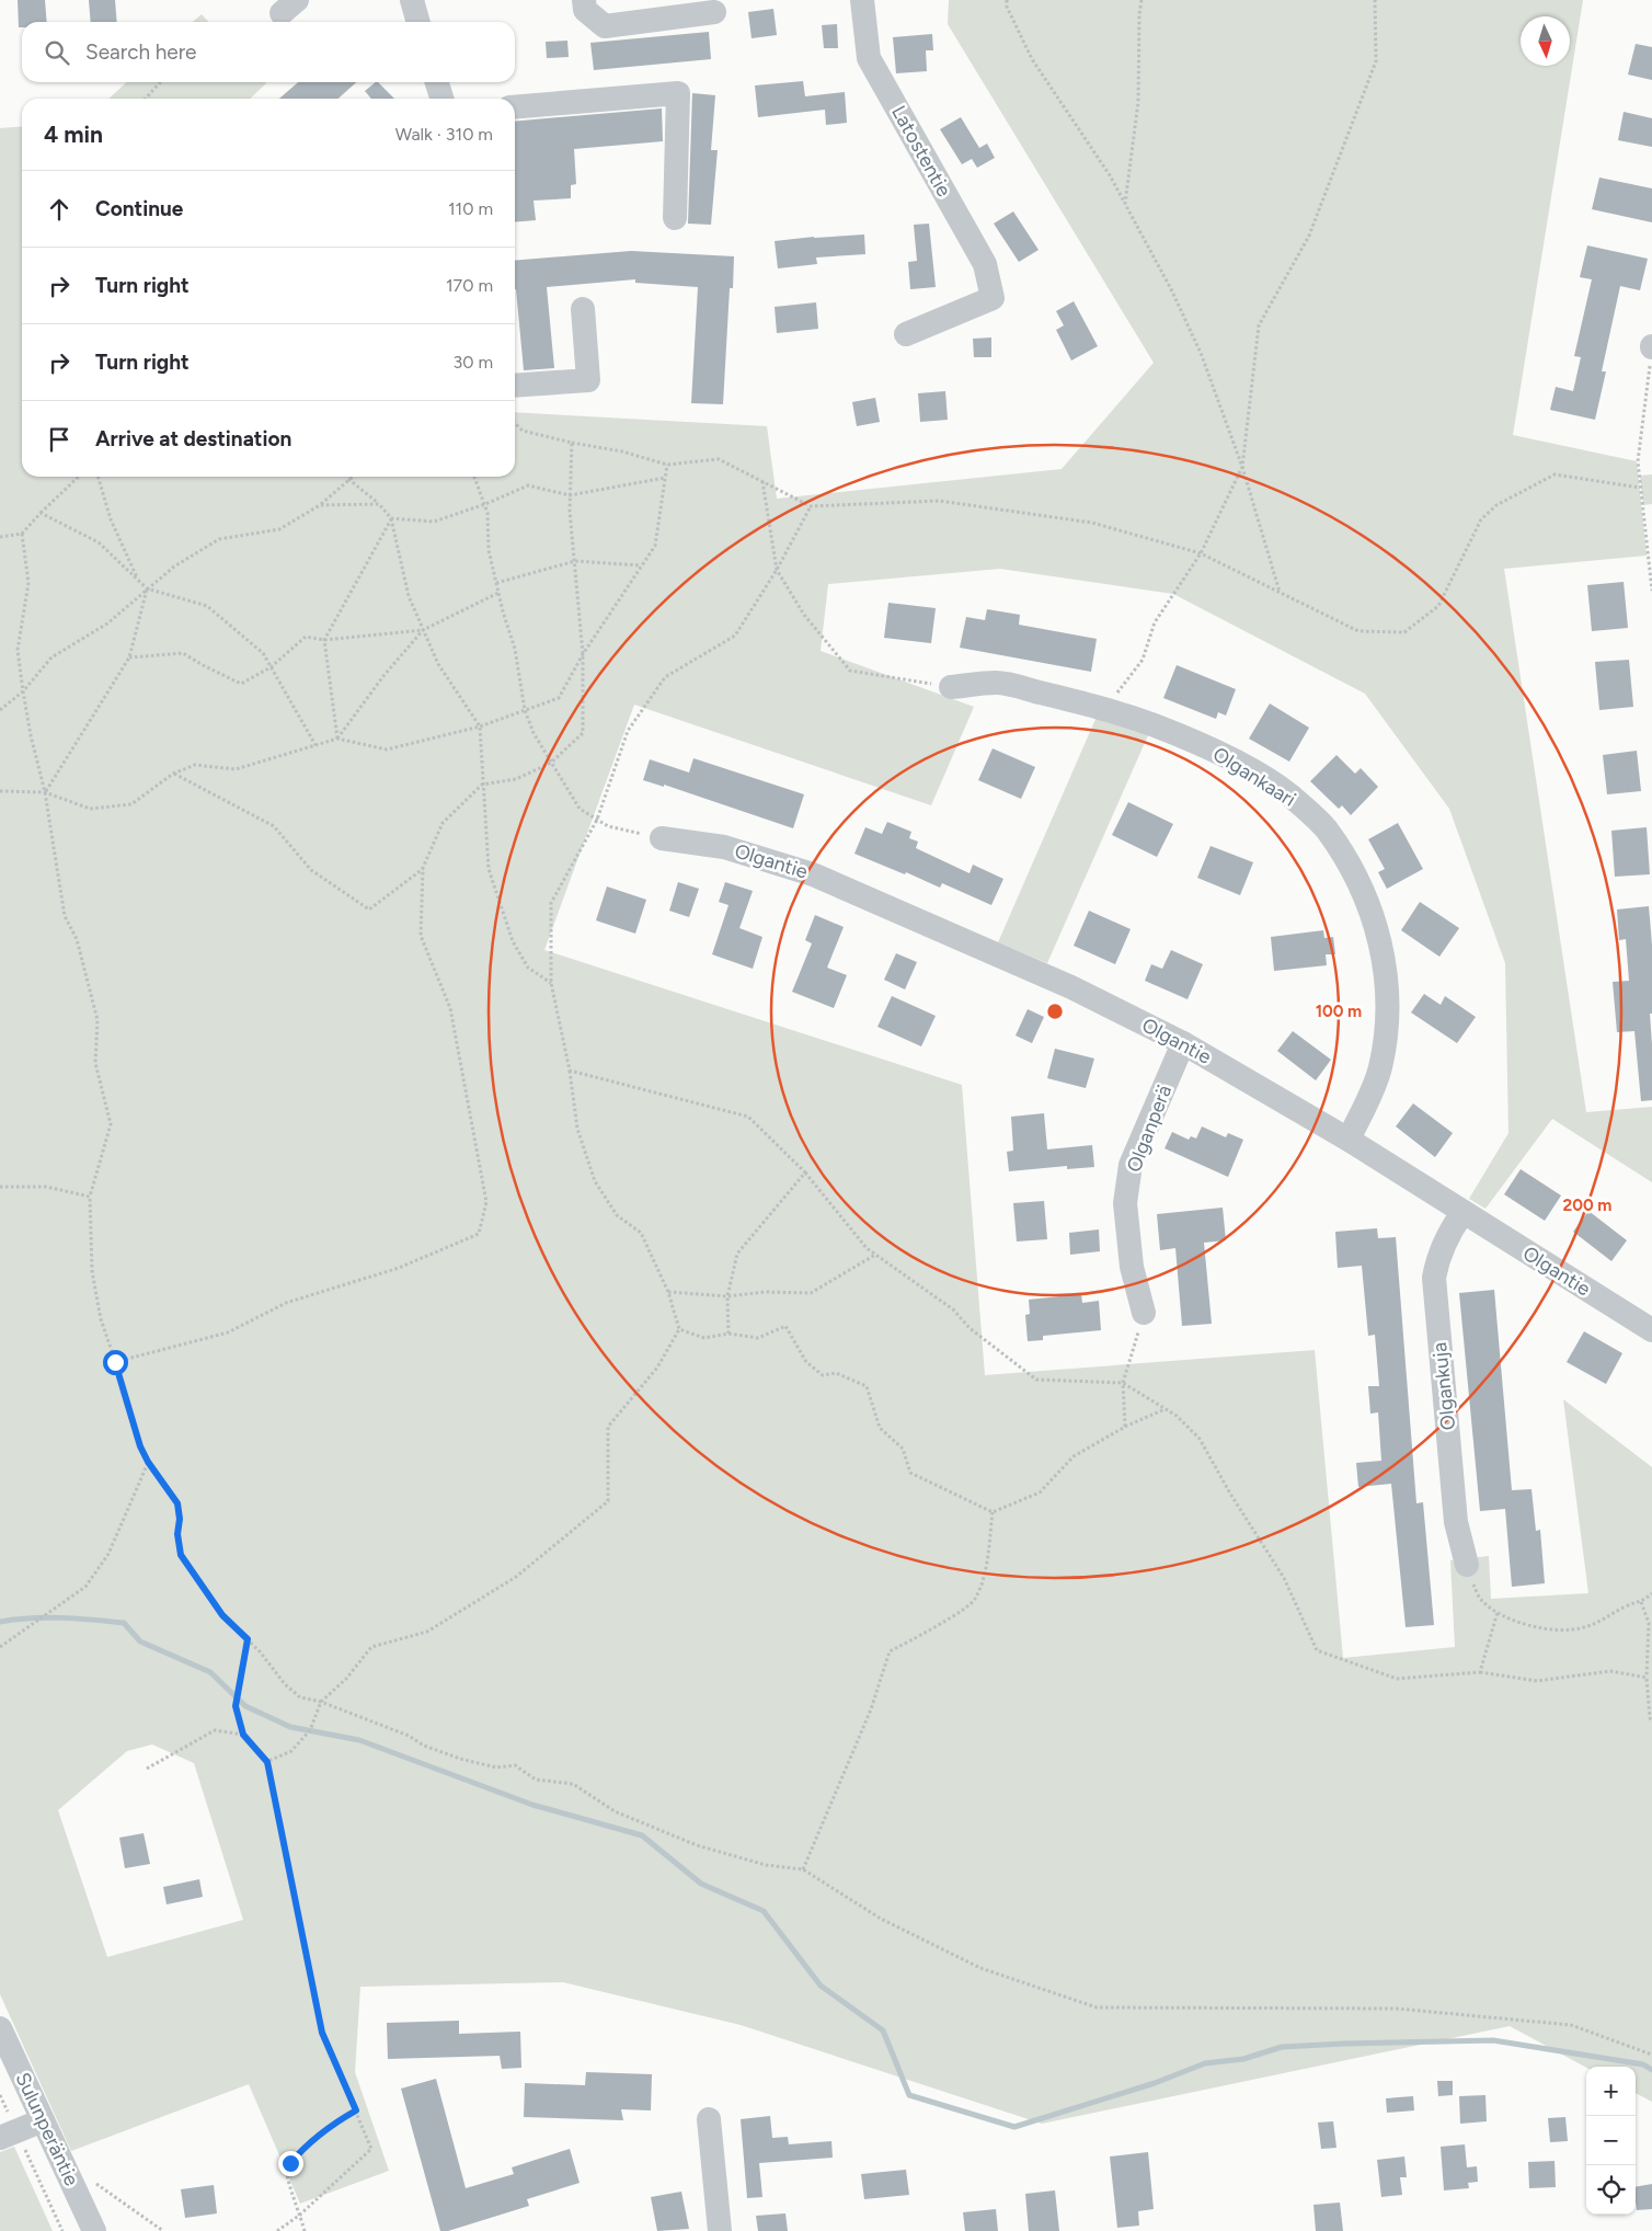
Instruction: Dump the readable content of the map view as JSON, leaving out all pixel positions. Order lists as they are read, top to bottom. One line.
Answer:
{"streets":{"street":["Latostentie","Olgankaari","Olgantie","Olganperä","Olgankuja","Sulunperäntie"]},"crossings":[["Olgankaari","Olgantie"],["Olgantie","Olganperä"],["Olgantie","Olgankuja"]],"north":"bottom","page":{"search":"Search here","heading":["4 min","Walk · 310 m"],"list":[["Continue","110 m"],["Turn right","170 m"],["Turn right","30 m"],"Arrive at destination"],"map_buttons":["+","−"]},"rings":["100 m","200 m"]}
